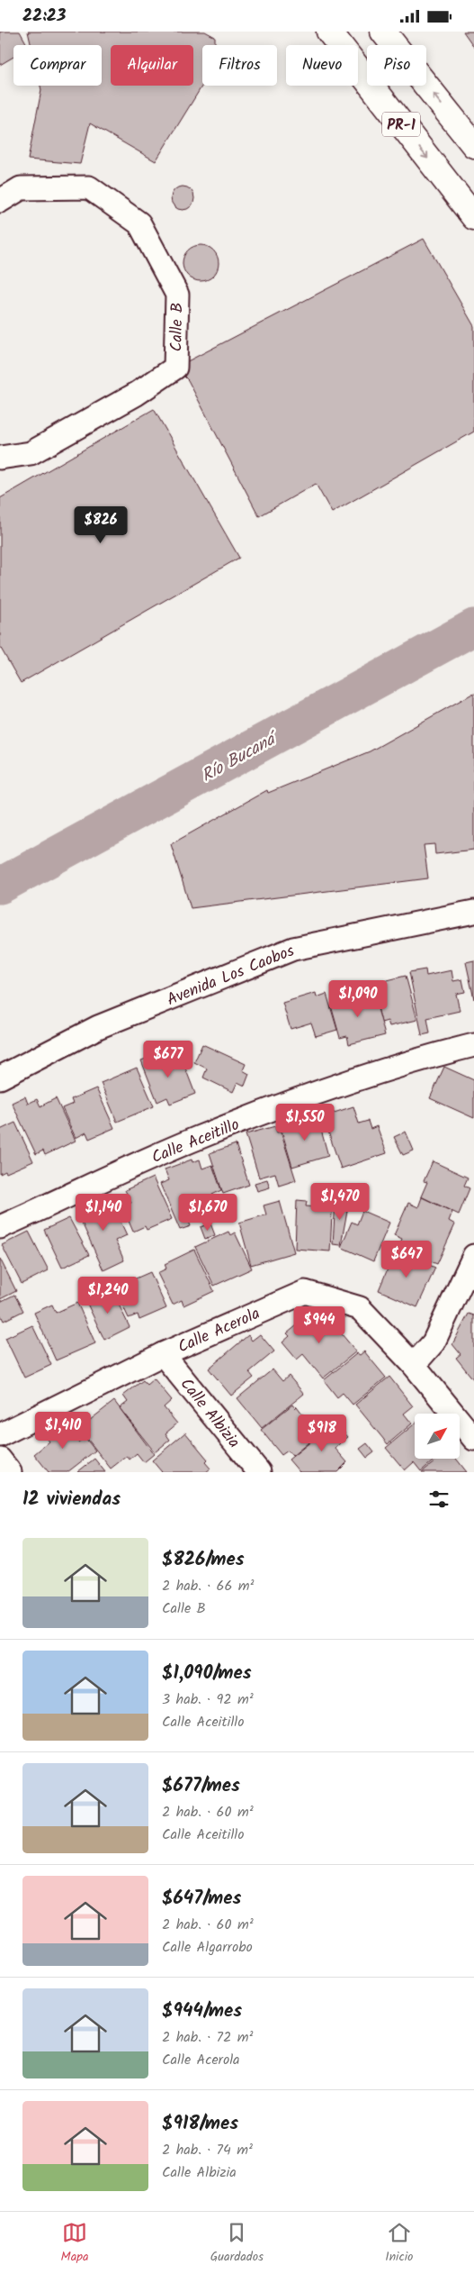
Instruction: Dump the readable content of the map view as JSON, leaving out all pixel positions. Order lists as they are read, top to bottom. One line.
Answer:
{"streets":{"highway":["PR-1"],"street":["Calle B","Avenida Los Caobos","Calle Aceitillo","Calle Acerola","Calle Albizia"]},"crossings":[["Calle Acerola","Calle Albizia"]],"water":["Río Bucaná"],"north":"top right","page":{"status":"22:23","chip":["Comprar","Alquilar","Filtros","Nuevo","Piso"],"price":["$826","$1,090","$677","$1,550","$1,470","$1,140","$1,670","$647","$1,240","$944","$1,410","$918"],"heading":"12 viviendas","list":[{"name":"$826/mes","note":"2 hab. · 66 m² · Calle B"},{"name":"$1,090/mes","note":"3 hab. · 92 m² · Calle Aceitillo"},{"name":"$677/mes","note":"2 hab. · 60 m² · Calle Aceitillo"},{"name":"$647/mes","note":"2 hab. · 60 m² · Calle Algarrobo"},{"name":"$944/mes","note":"2 hab. · 72 m² · Calle Acerola"},{"name":"$918/mes","note":"2 hab. · 74 m² · Calle Albizia"}],"tabs":["Mapa","Guardados","Inicio"]}}
